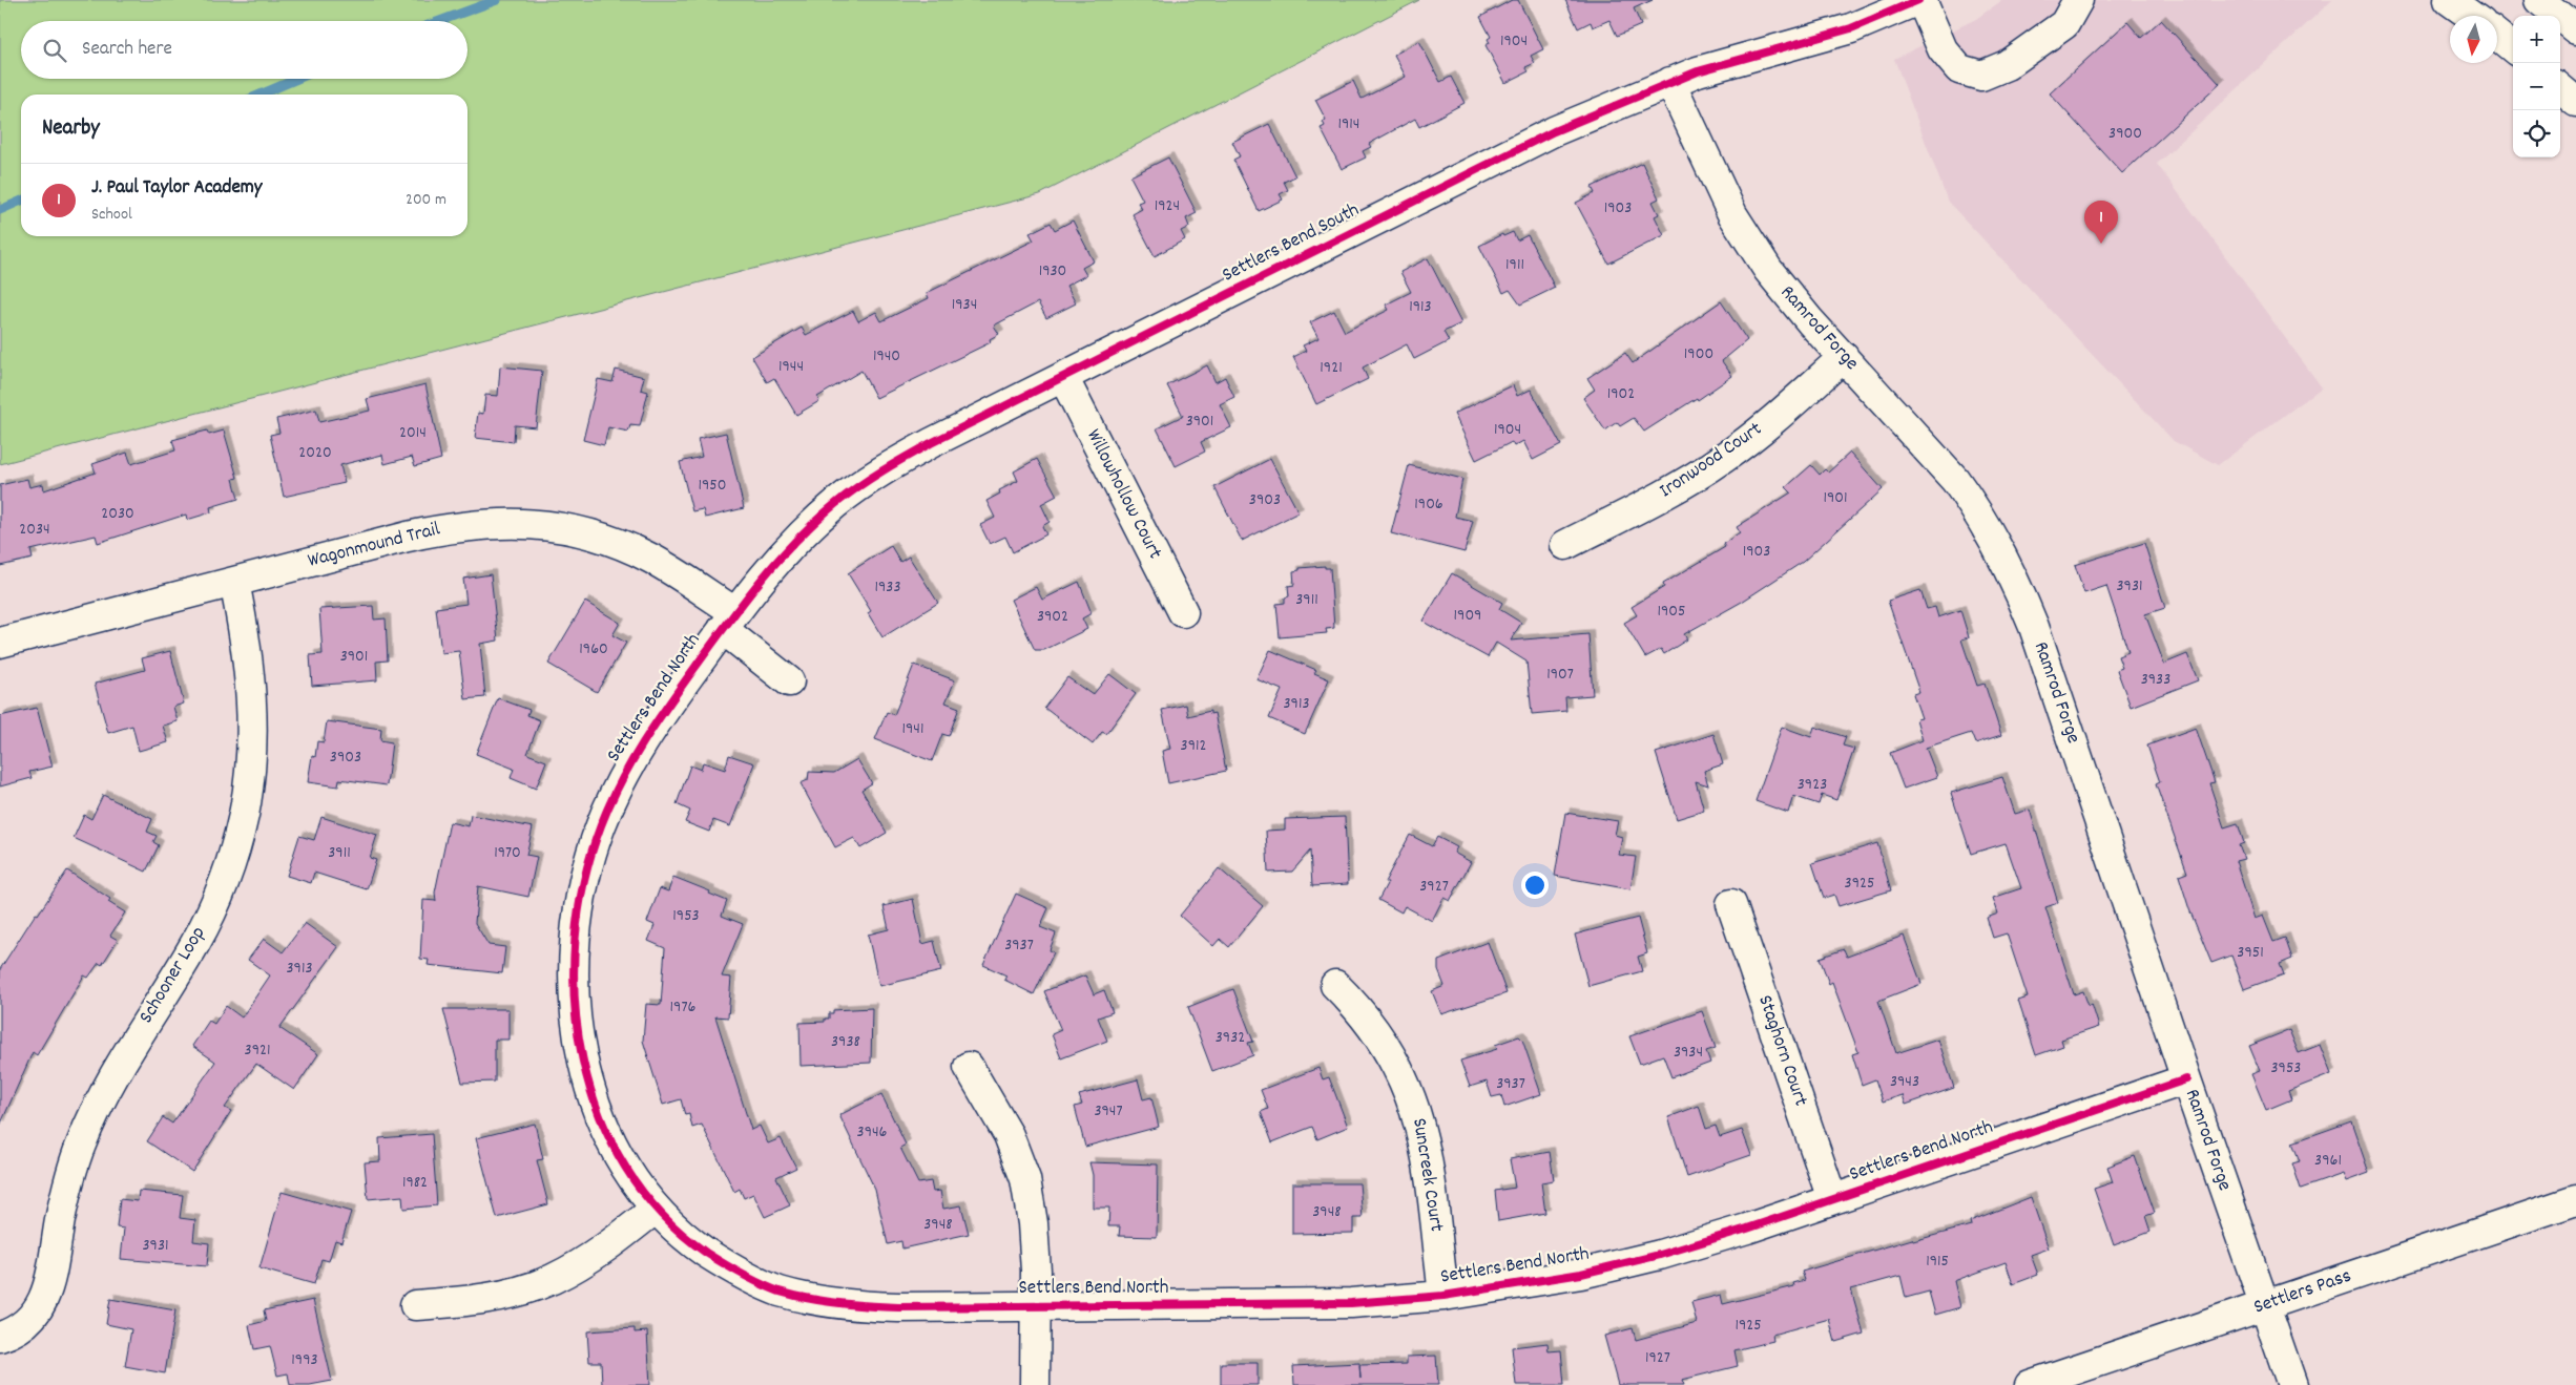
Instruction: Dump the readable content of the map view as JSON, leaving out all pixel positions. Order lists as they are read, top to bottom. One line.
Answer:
{"streets":{"street":["Settlers Bend South","Ramrod Forge","Ironwood Court","Willowhollow Court","Wagonmound Trail","Settlers Bend North","Schooner Loop","Staghorn Court","Suncreek Court","Settlers Pass"]},"crossings":[["Settlers Bend South","Ramrod Forge"],["Settlers Bend South","Willowhollow Court"],["Settlers Bend South","Wagonmound Trail"],["Settlers Bend South","Settlers Bend North"],["Ramrod Forge","Ironwood Court"],["Ramrod Forge","Settlers Bend North"],["Ramrod Forge","Settlers Pass"],["Wagonmound Trail","Settlers Bend North"],["Wagonmound Trail","Schooner Loop"],["Settlers Bend North","Staghorn Court"],["Settlers Bend North","Suncreek Court"]],"house_numbers":["1904","1914","3900","1924","1903","1911","1930","1934","1913","1900","1940","1944","1921","1902","3901","1904","2014","2020","1950","1901","3903","1906","2030","2034","1903","3931","1933","3911","1905","1909","3902","1960","3901","1907","3933","3913","1941","3912","3903","3923","3911","1970","3925","3927","1953","3937","3951","3913","1976","3932","3938","3921","3934","3953","3943","3937","3947","3946","3961","1982","3948","3948","3931","1915","1925","1927","1993"],"north":"bottom","page":{"map_buttons":["+","−"],"search":"Search here","heading":"Nearby","list":[{"mark":"1","name":"J. Paul Taylor Academy","note":"School","value":"200 m"}],"pins":"1"}}
